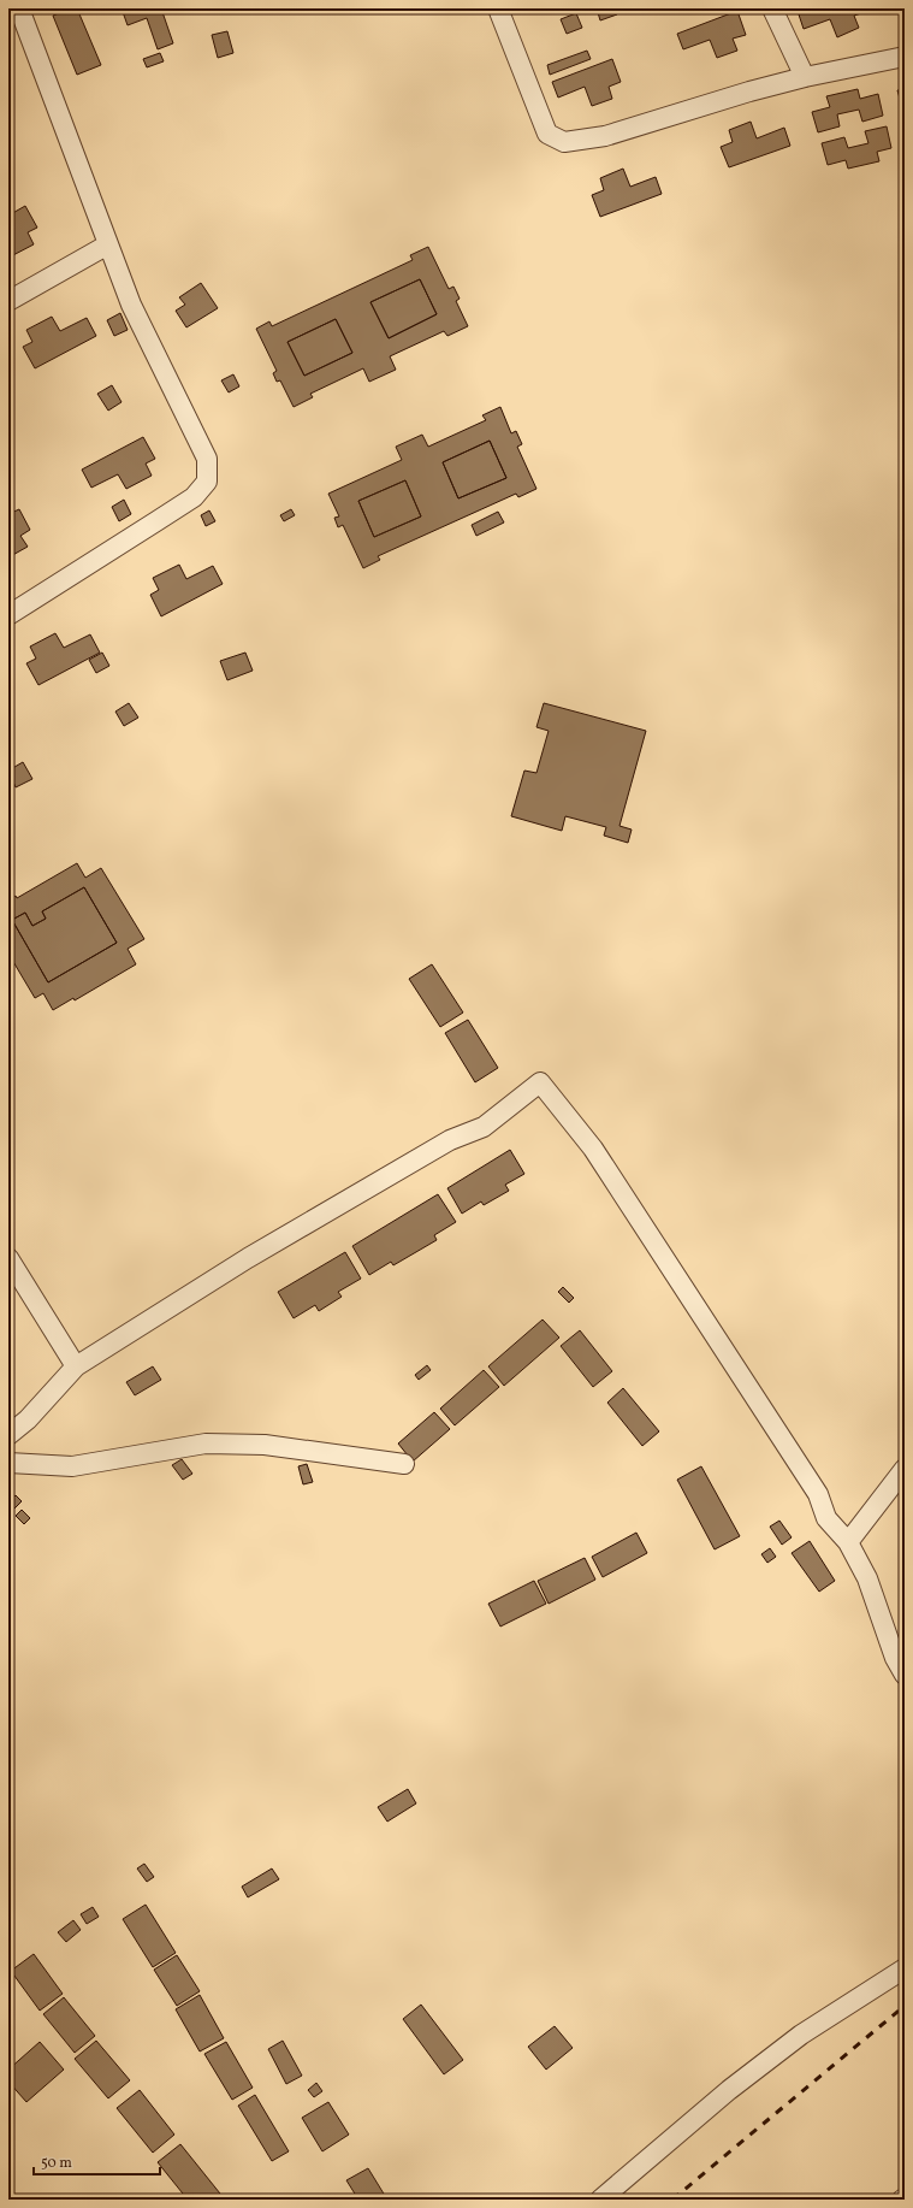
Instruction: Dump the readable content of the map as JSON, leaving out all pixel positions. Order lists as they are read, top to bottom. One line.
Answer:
{"scale_bar":"50 m"}
